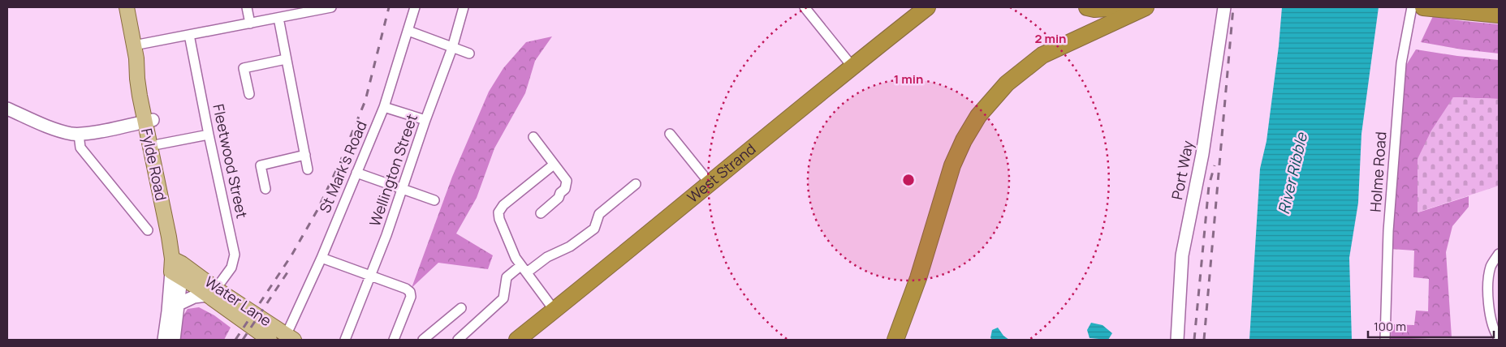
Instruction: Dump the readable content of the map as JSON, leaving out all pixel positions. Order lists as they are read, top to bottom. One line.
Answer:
{"streets":{"highway":["West Strand"],"main road":["Fylde Road","Water Lane"],"street":["Fleetwood Street","St Mark's Road","Wellington Street","Port Way","Holme Road"]},"crossings":[["Fleetwood Street","Water Lane"],["Fylde Road","Water Lane"],["St Mark's Road","Water Lane"]],"water":["River Ribble"],"scale_bar":"100 m","rings":["2 min","1 min"]}
